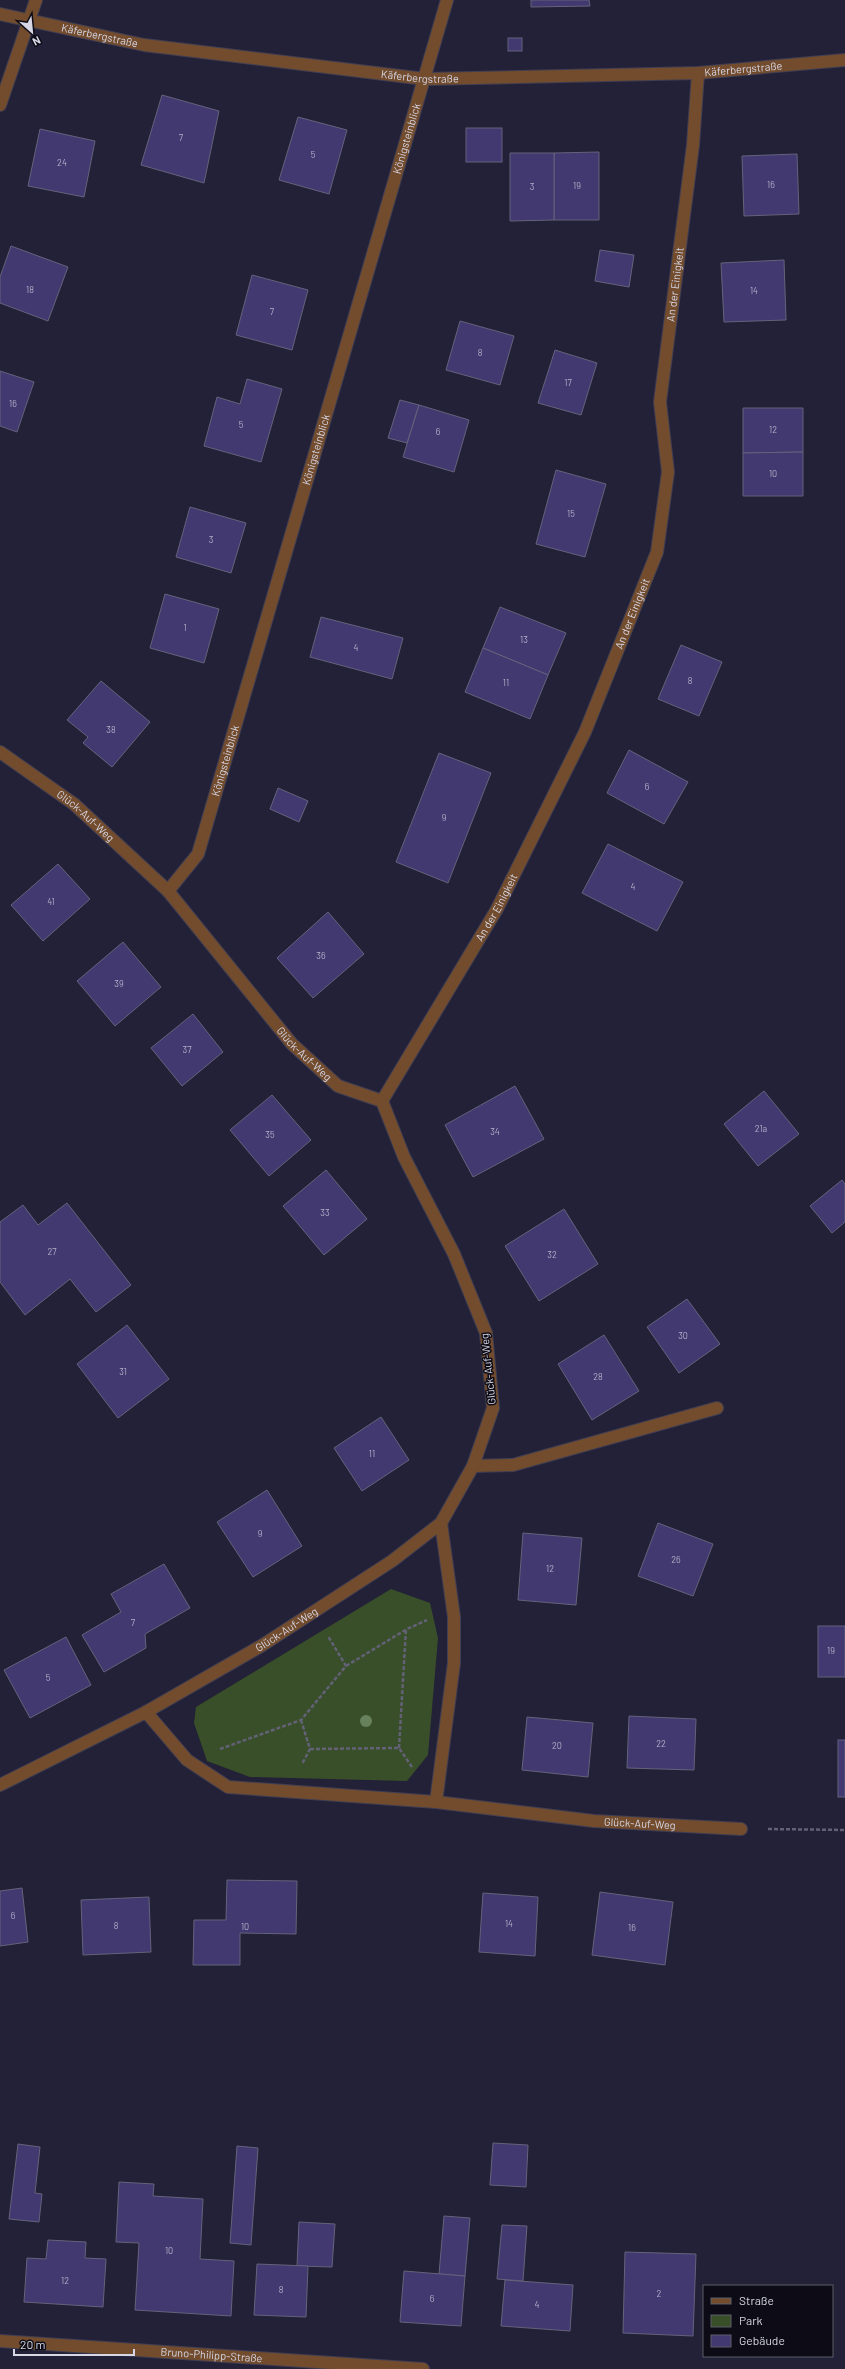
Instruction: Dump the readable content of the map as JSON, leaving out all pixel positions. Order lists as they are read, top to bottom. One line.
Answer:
{"streets":{"street":["Käferbergstraße","Königsteinblick","An der Einigkeit","Glück-Auf-Weg","Bruno-Philipp-Straße"]},"crossings":[["Käferbergstraße","Königsteinblick"],["Käferbergstraße","An der Einigkeit"],["Königsteinblick","Glück-Auf-Weg"],["An der Einigkeit","Glück-Auf-Weg"]],"house_numbers":["7","5","24","16","19","3","18","14","7","8","17","16","5","12","6","10","15","3","1","13","4","8","11","38","6","9","4","41","36","39","37","21a","34","35","33","27","32","30","31","28","11","9","26","12","7","19","5","22","20","6","14","8","10","16","10","12","8","2","6","4"],"legend":["Straße","Park","Gebäude"],"scale_bar":"20 m","north":"bottom right"}
